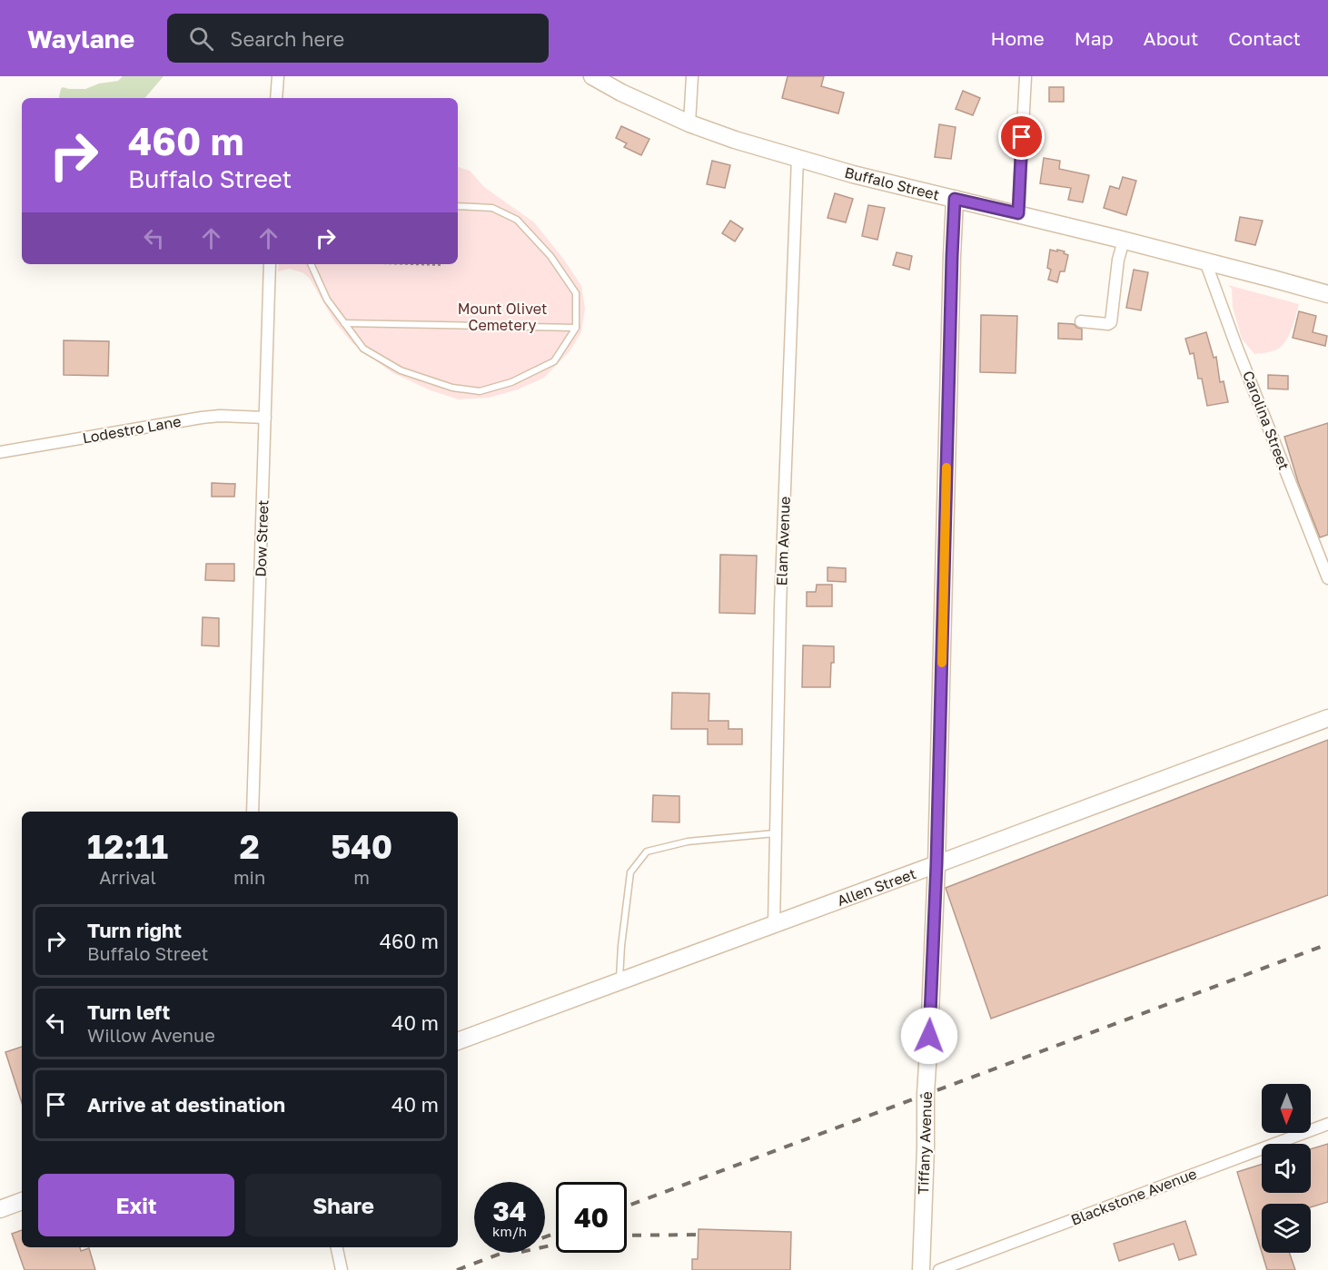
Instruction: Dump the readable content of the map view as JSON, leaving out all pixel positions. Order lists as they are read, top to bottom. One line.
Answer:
{"streets":{"street":["Buffalo Street","Carolina Street","Lodestro Lane","Dow Street","Elam Avenue","Allen Street","Tiffany Avenue","Blackstone Avenue"]},"crossings":[["Buffalo Street","Carolina Street"],["Buffalo Street","Elam Avenue"],["Buffalo Street","Tiffany Avenue"],["Lodestro Lane","Dow Street"],["Elam Avenue","Allen Street"],["Allen Street","Tiffany Avenue"]],"parks":["Mount Olivet Cemetery"],"north":"bottom","page":{"header":"Waylane","search":"Search here","nav":["Home","Map","About","Contact"],"turn":["460 m","Buffalo Street"],"eta":["12:11","Arrival","2","min","540","m"],"list":[{"name":"Turn right","note":"Buffalo Street","value":"460 m"},{"name":"Turn left","note":"Willow Avenue","value":"40 m"},{"name":"Arrive at destination","value":"40 m"}],"buttons":["Exit","Share"],"speed":"34 km/h","limit":"40"}}
